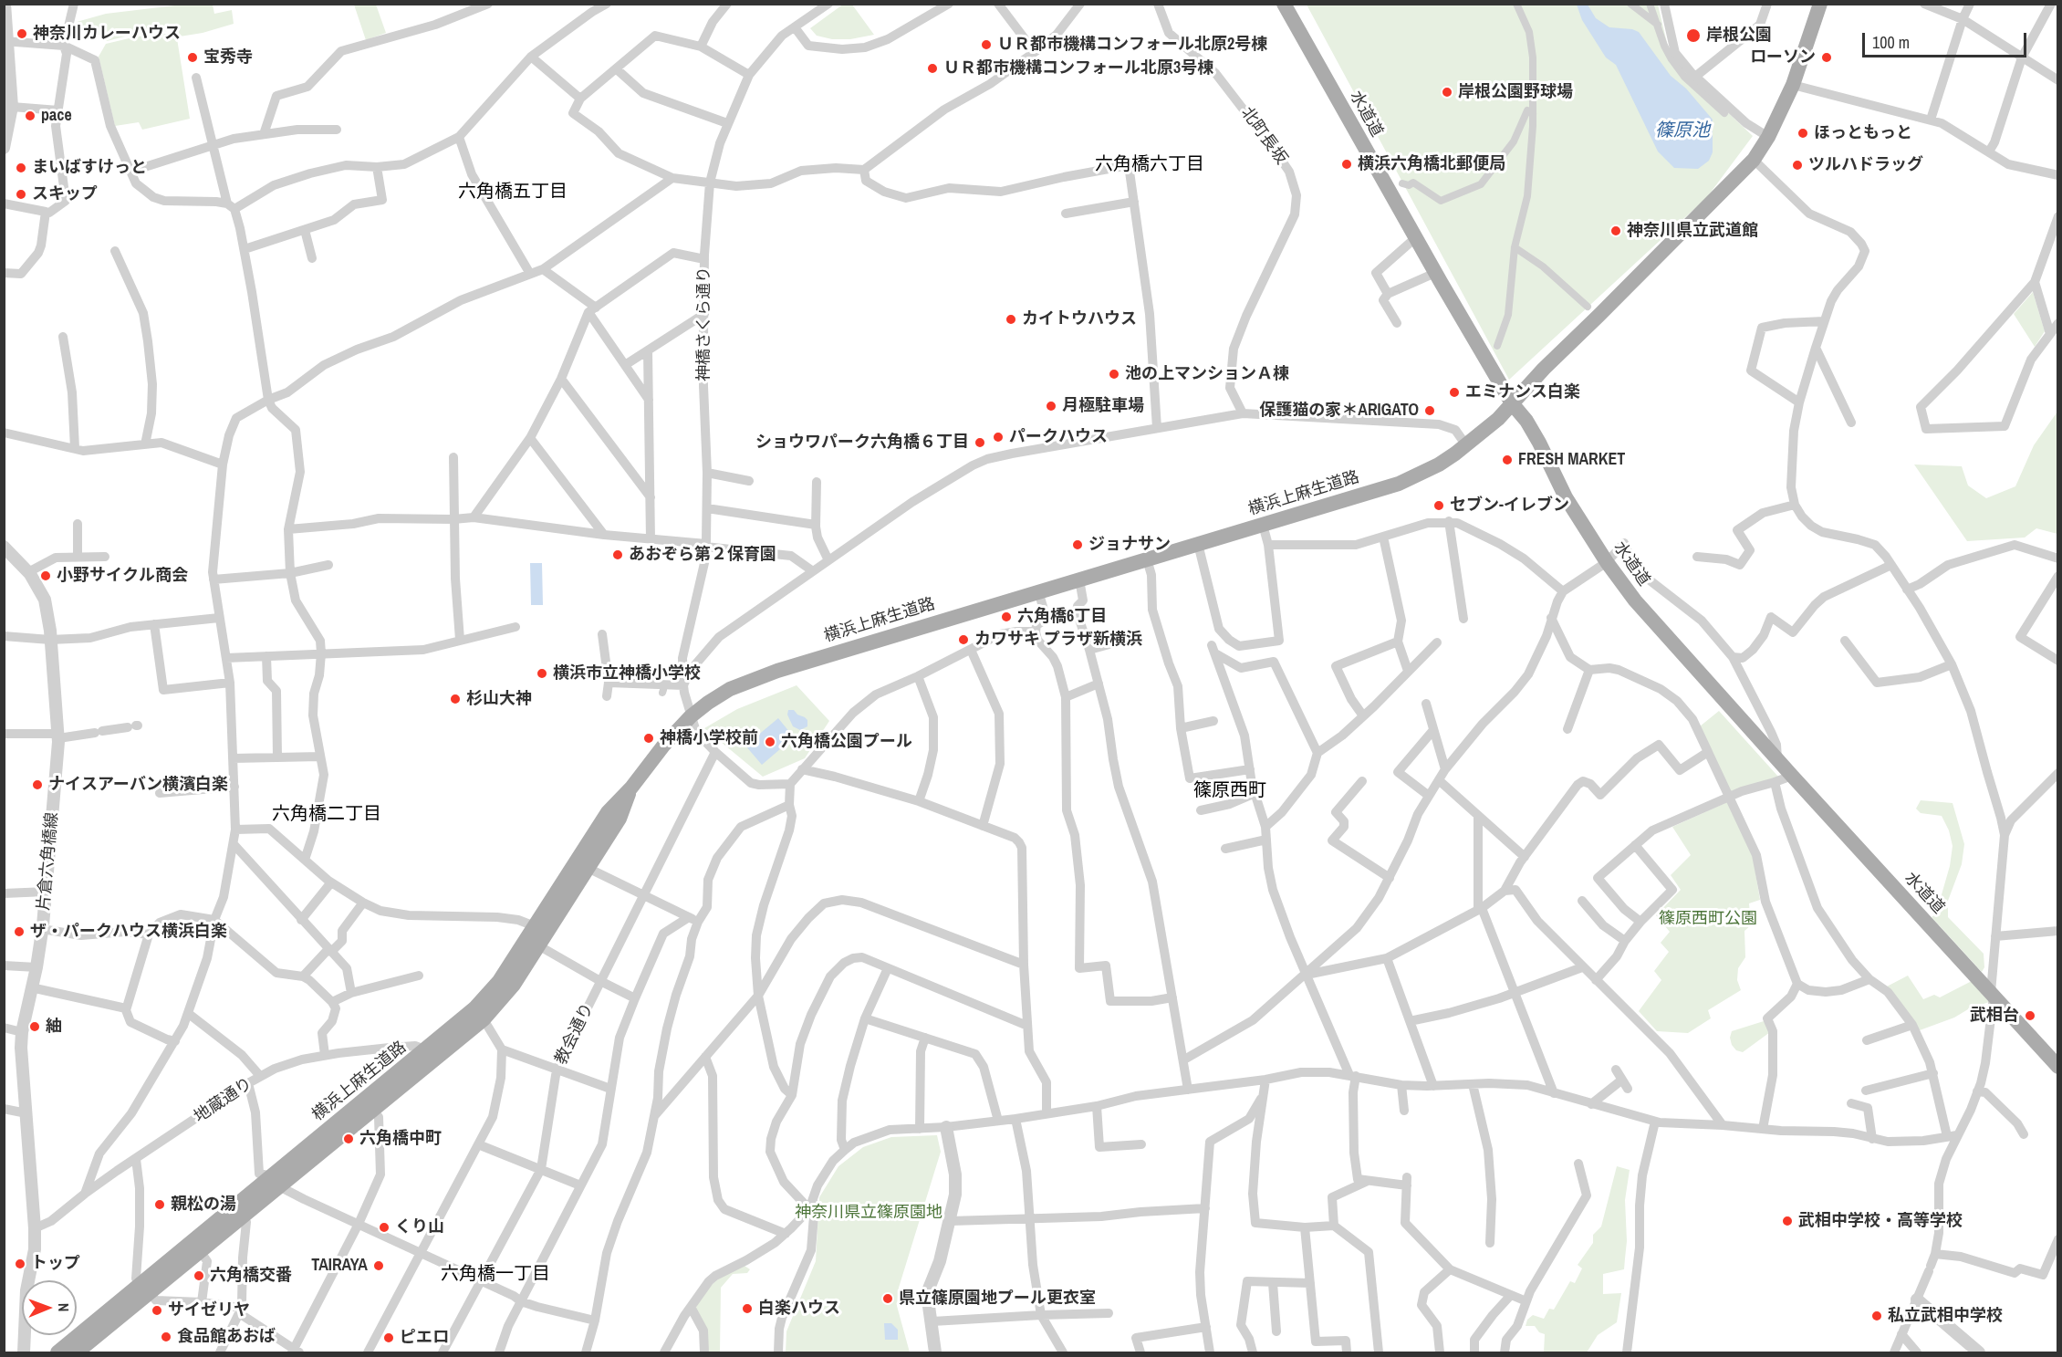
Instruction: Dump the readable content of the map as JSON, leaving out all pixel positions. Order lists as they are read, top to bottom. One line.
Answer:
{"streets":{"main road":["水道道","横浜上麻生道路"],"street":["北町長坂","神橋さくら通り","片倉六角橋線","教会通り","地蔵通り"]},"crossings":[["水道道","横浜上麻生道路"],["神橋さくら通り","横浜上麻生道路"],["神橋さくら通り","教会通り"],["横浜上麻生道路","地蔵通り"],["片倉六角橋線","地蔵通り"]],"districts":["六角橋六丁目","六角橋五丁目","篠原西町","六角橋二丁目","六角橋一丁目"],"water":["篠原池"],"parks":["篠原西町公園","神奈川県立篠原園地"],"places":["神奈川カレーハウス","岸根公園","ＵＲ都市機構コンフォール北原2号棟","宝秀寺","ローソン","ＵＲ都市機構コンフォール北原3号棟","岸根公園野球場","pace","ほっともっと","横浜六角橋北郵便局","ツルハドラッグ","まいばすけっと","スキップ","神奈川県立武道館","カイトウハウス","池の上マンションＡ棟","エミナンス白楽","月極駐車場","保護猫の家＊ARIGATO","パークハウス","ショウワパーク六角橋６丁目","FRESH MARKET","セブン-イレブン","ジョナサン","あおぞら第２保育園","小野サイクル商会","六角橋6丁目","カワサキ プラザ新横浜","横浜市立神橋小学校","杉山大神","神橋小学校前","六角橋公園プール","ナイスアーバン横濱白楽","ザ・パークハウス横浜白楽","武相台","紬","六角橋中町","親松の湯","武相中学校・高等学校","くり山","トップ","TAIRAYA","六角橋交番","県立篠原園地プール更衣室","白楽ハウス","サイゼリヤ","私立武相中学校","食品館あおば","ピエロ"],"scale_bar":"100 m","north":"right"}
